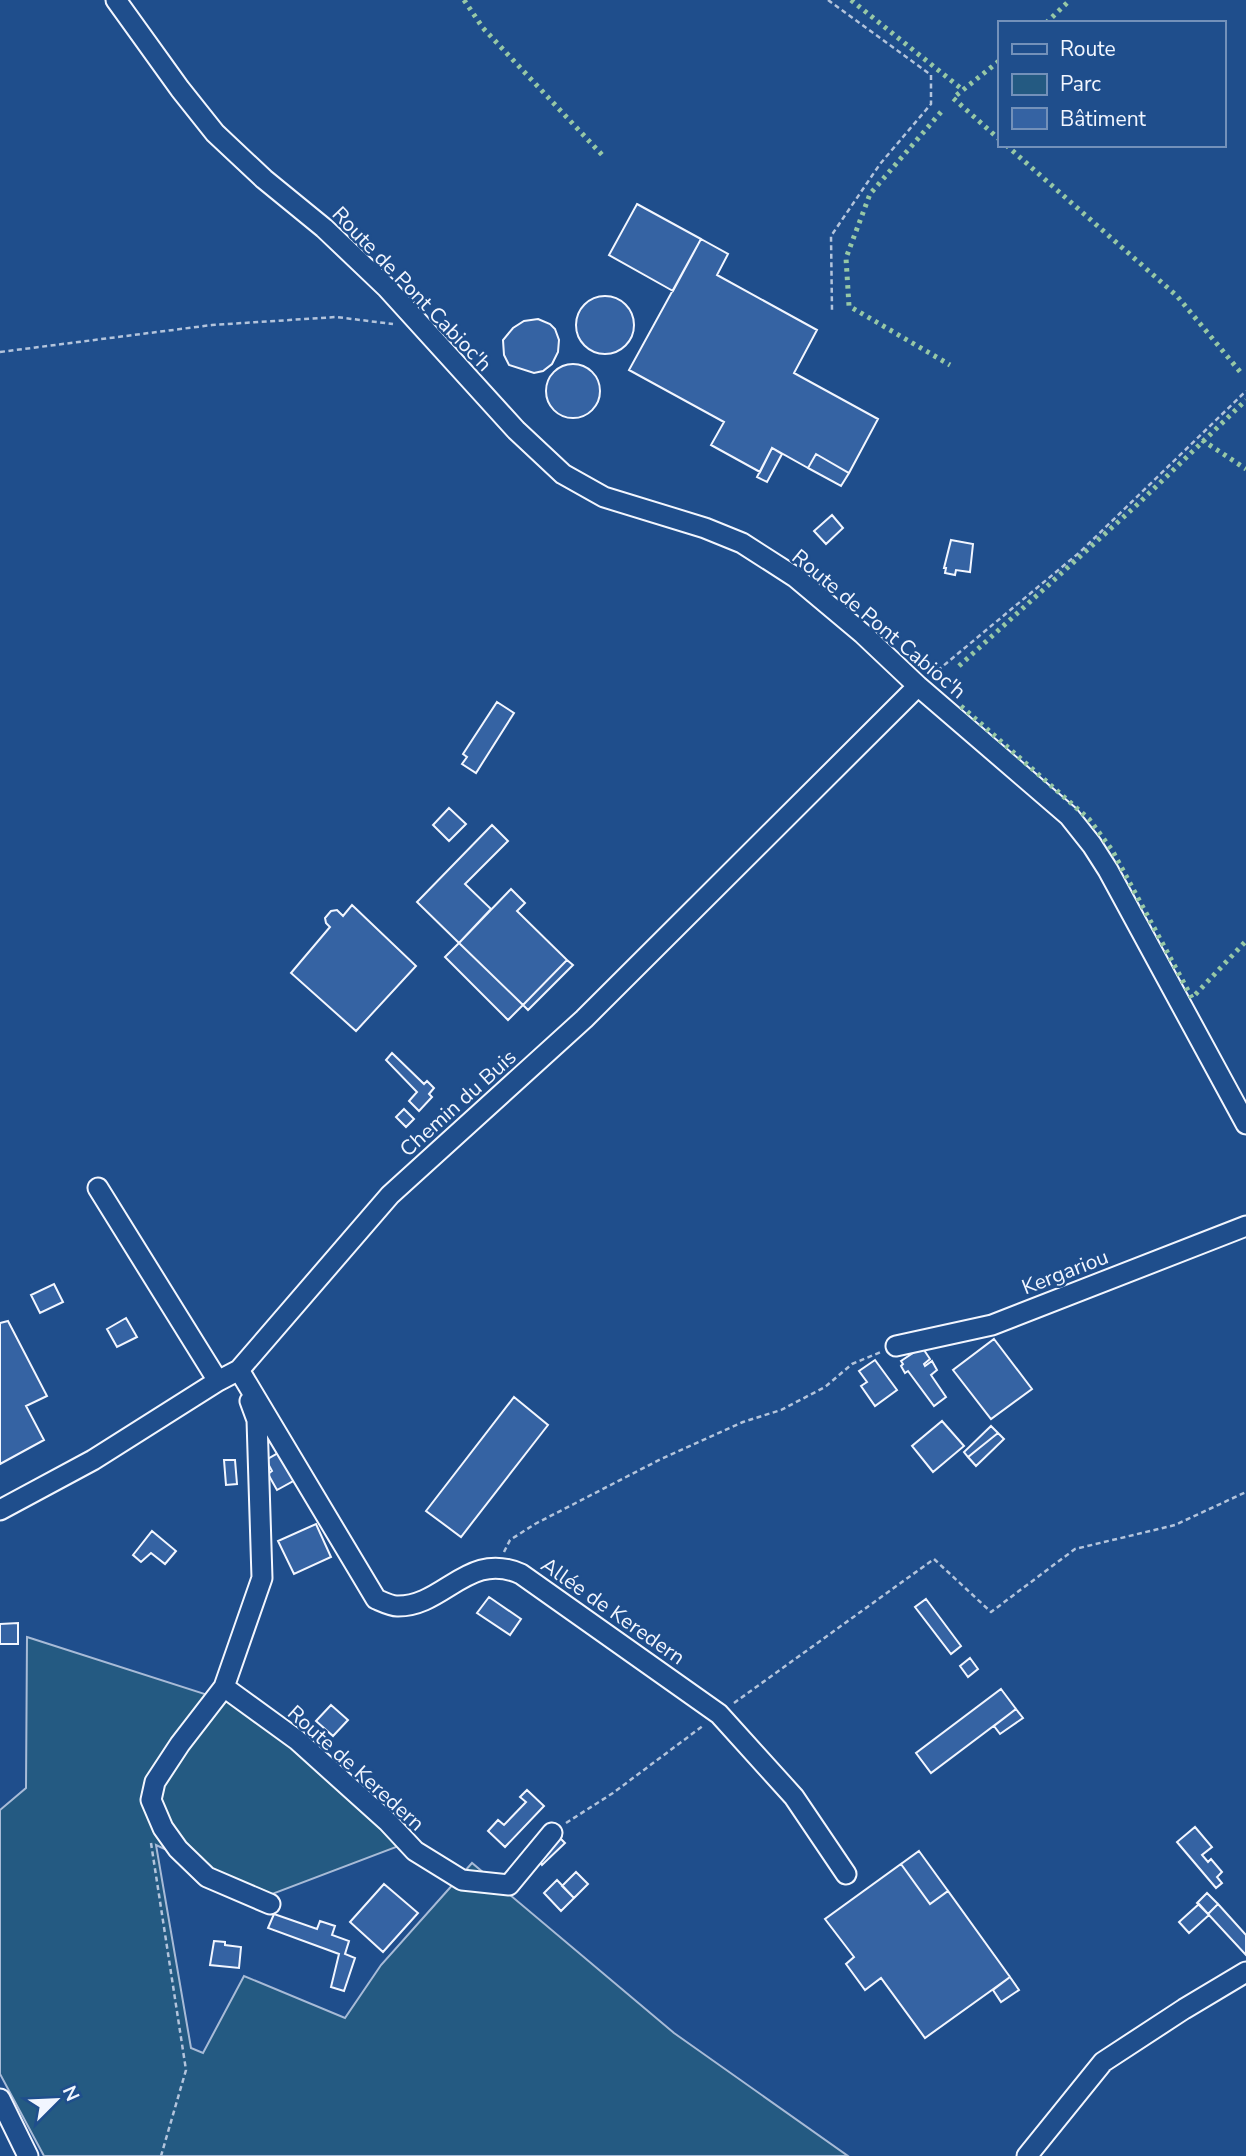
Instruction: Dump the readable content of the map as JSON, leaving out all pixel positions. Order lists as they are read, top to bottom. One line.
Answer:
{"streets":{"street":["Route de Pont Cabioc'h","Chemin du Buis","Kergariou","Allée de Keredern","Route de Keredern"]},"crossings":[["Route de Pont Cabioc'h","Chemin du Buis"]],"legend":["Route","Parc","Bâtiment"],"north":"top right"}
